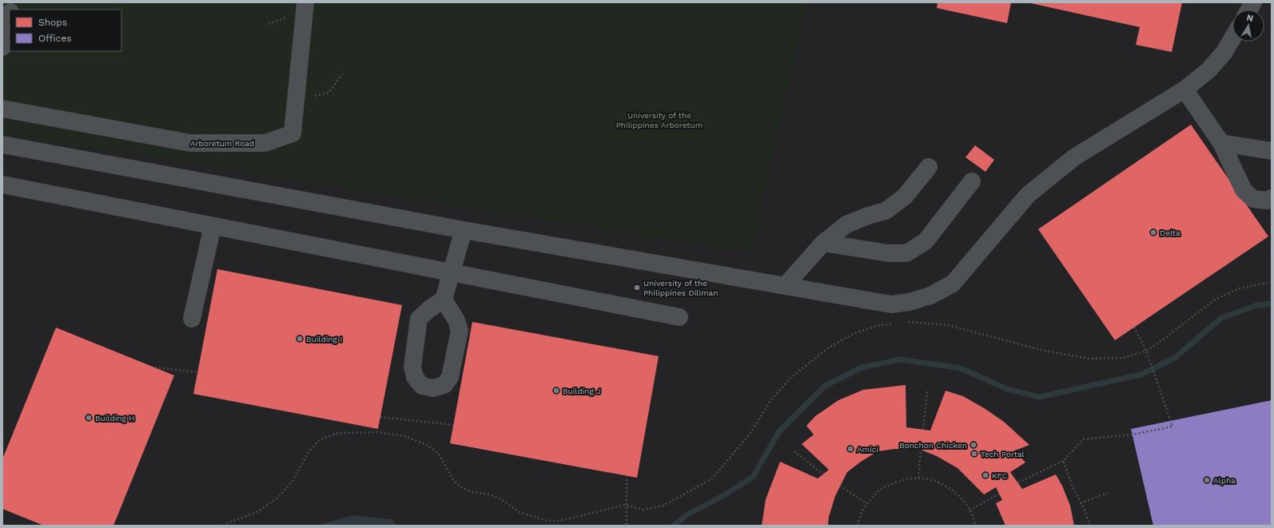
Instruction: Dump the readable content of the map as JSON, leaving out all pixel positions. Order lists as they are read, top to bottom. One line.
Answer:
{"streets":{"street":["Arboretum Road"]},"parks":["University of the Philippines Arboretum"],"places":["Delta","University of the Philippines Diliman","Building I","Building J","Building H","Bonchon Chicken","Amici","Tech Portal","KFC","Alpha"],"legend":["Shops","Offices"],"north":"top"}
